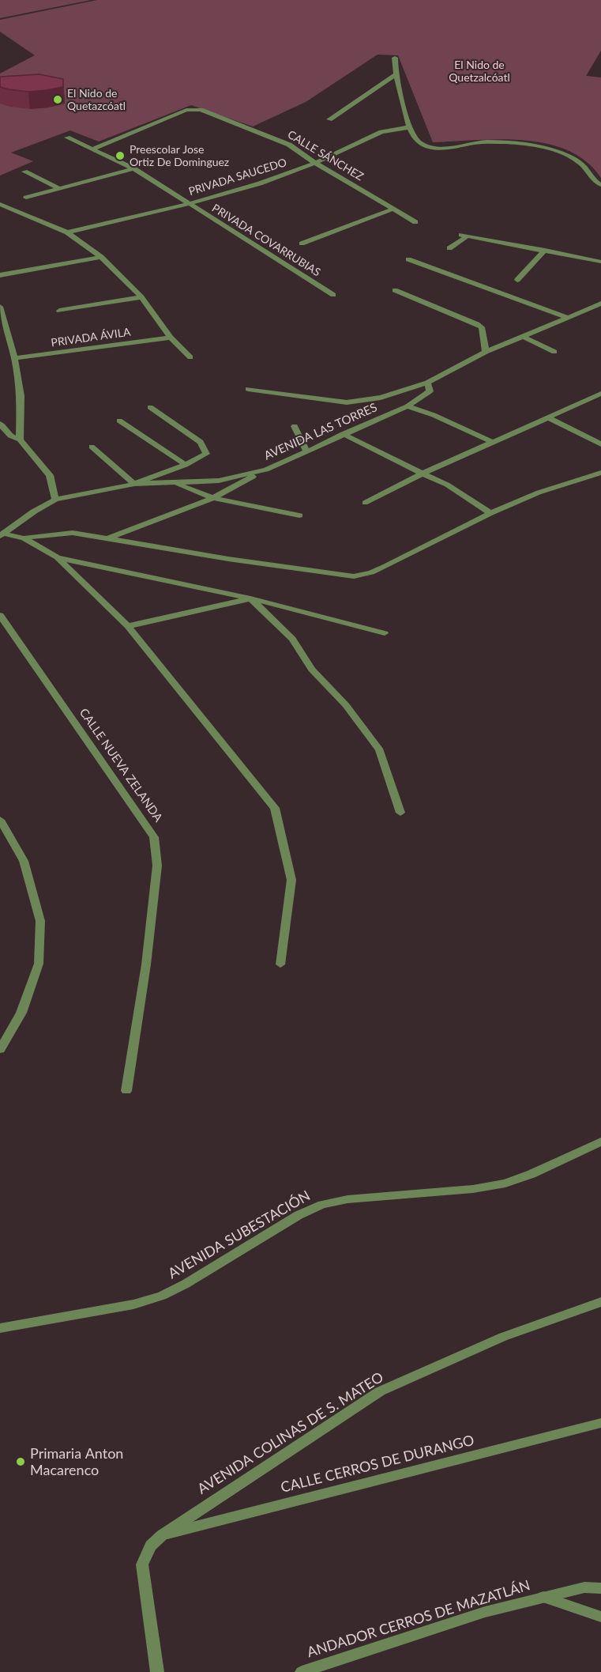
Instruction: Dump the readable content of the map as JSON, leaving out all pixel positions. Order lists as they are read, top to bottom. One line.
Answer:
{"streets":{"street":["CALLE SÁNCHEZ","PRIVADA SAUCEDO","PRIVADA COVARRUBIAS","PRIVADA ÁVILA","AVENIDA LAS TORRES","CALLE NUEVA ZELANDA","AVENIDA SUBESTACIÓN","AVENIDA COLINAS DE S. MATEO","CALLE CERROS DE DURANGO","ANDADOR CERROS DE MAZATLÁN"]},"crossings":[["CALLE SÁNCHEZ","PRIVADA SAUCEDO"],["CALLE SÁNCHEZ","PRIVADA COVARRUBIAS"],["PRIVADA SAUCEDO","PRIVADA COVARRUBIAS"],["AVENIDA COLINAS DE S. MATEO","CALLE CERROS DE DURANGO"]],"parks":["El Nido de Quetzalcóatl"],"places":["El Nido de Quetazcóatl","Preescolar Jose Ortiz De Dominguez","Primaria Anton Macarenco"]}
